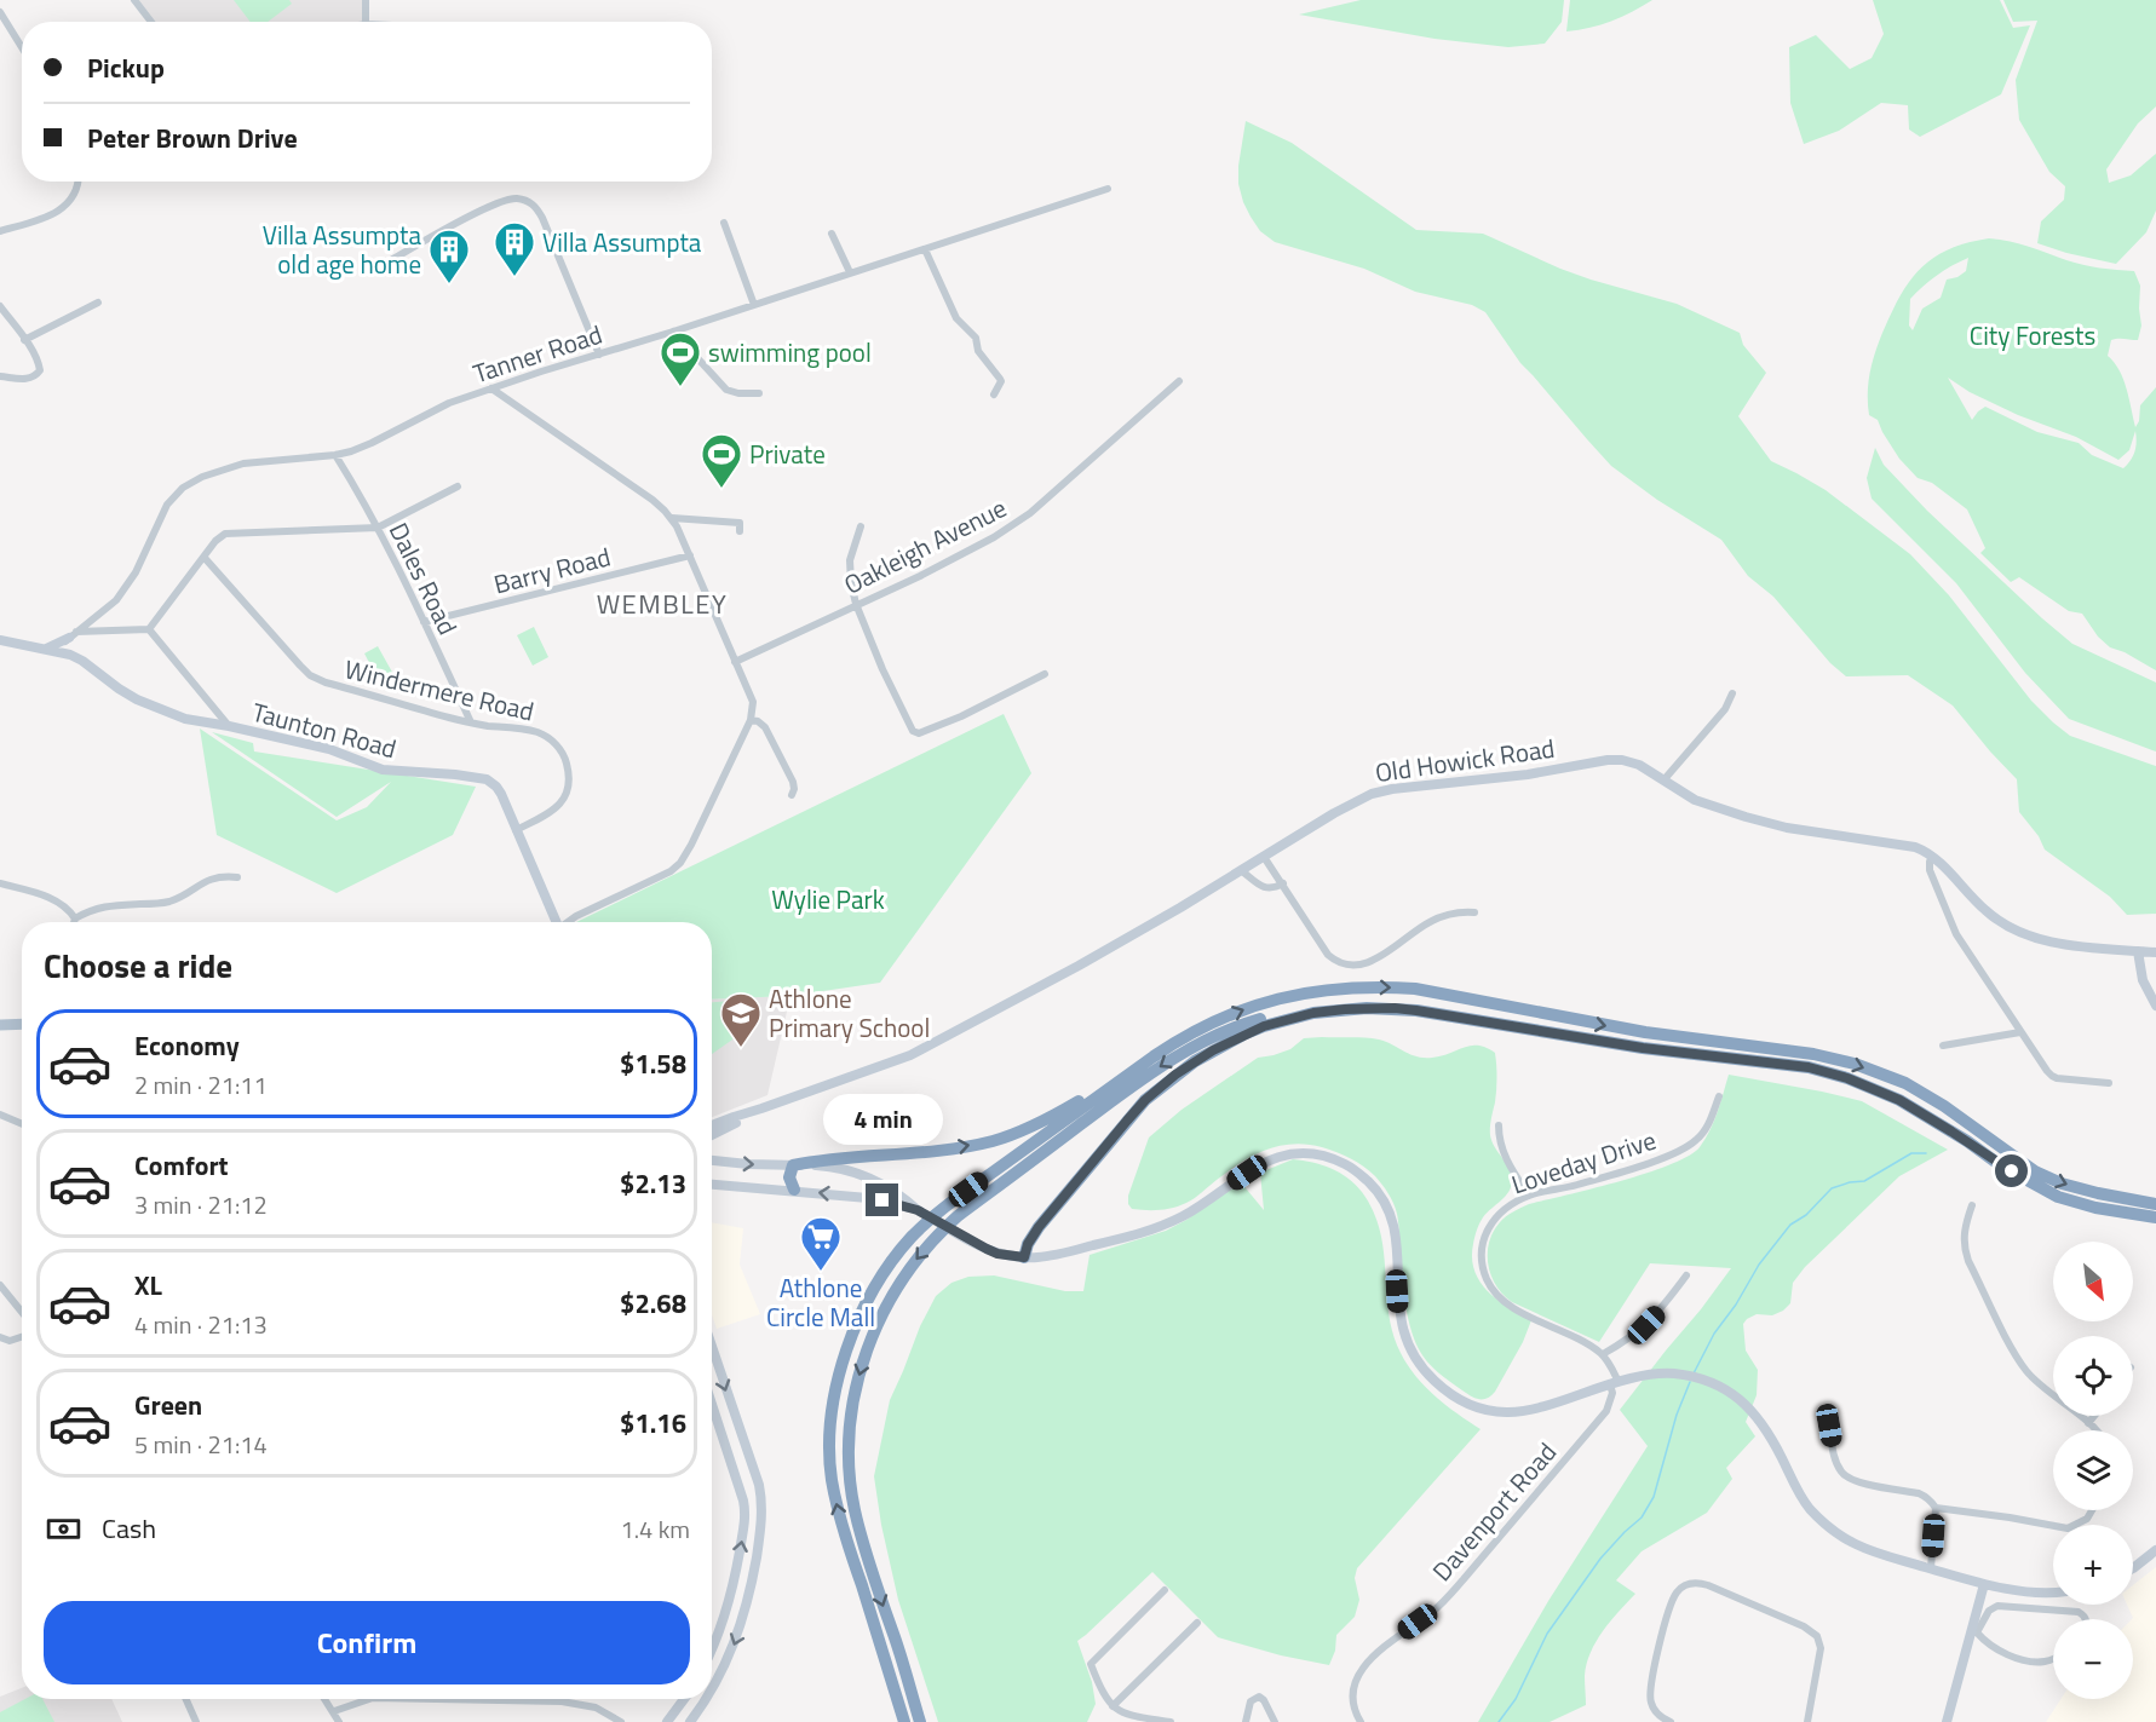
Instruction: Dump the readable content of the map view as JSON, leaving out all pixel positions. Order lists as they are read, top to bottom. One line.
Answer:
{"streets":{"street":["Tanner Road","Oakleigh Avenue","Barry Road","Dales Road","Windermere Road","Taunton Road","Old Howick Road","Loveday Drive","Davenport Road"]},"crossings":[["Tanner Road","Dales Road"],["Tanner Road","Taunton Road"],["Barry Road","Dales Road"],["Dales Road","Windermere Road"],["Windermere Road","Taunton Road"],["Loveday Drive","Davenport Road"]],"districts":["WEMBLEY"],"parks":["City Forests","Wylie Park"],"places":{"building":["Villa Assumpta","Villa Assumpta old age home"],"sports":["swimming pool","Private"],"school or university":["Athlone Primary School"],"supermarket":["Athlone Circle Mall"]},"north":"bottom right","page":{"banner":["Pickup","Peter Brown Drive"],"heading":"Choose a ride","list":[{"name":"Economy","note":"2 min · 21:11","value":"$1.58"},{"name":"Comfort","note":"3 min · 21:12","value":"$2.13"},{"name":"XL","note":"4 min · 21:13","value":"$2.68"},{"name":"Green","note":"5 min · 21:14","value":"$1.16"}],"bubble":"4 min","map_buttons":["+","−"],"pay":["Cash","1.4 km"],"buttons":"Confirm"}}
